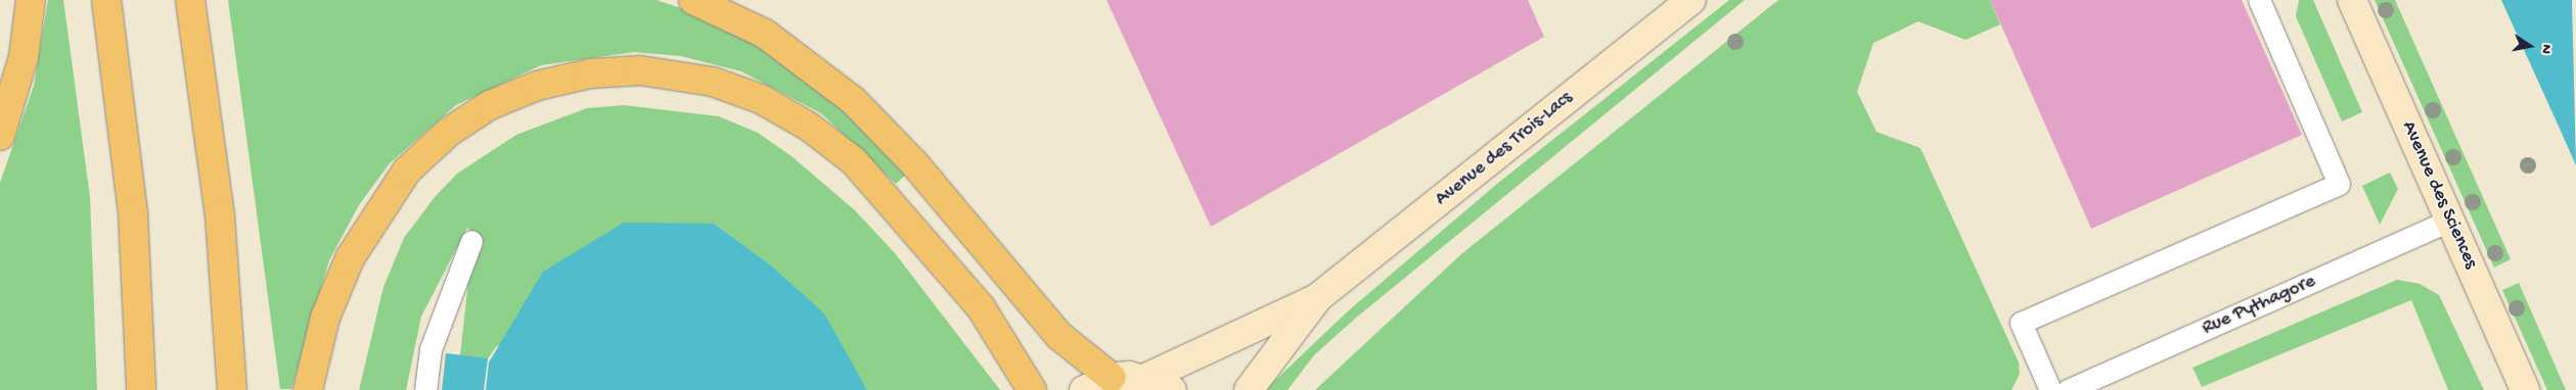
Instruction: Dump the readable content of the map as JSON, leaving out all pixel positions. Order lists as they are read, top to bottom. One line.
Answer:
{"streets":{"street":["Avenue des Trois-Lacs","Avenue des Sciences"],"lane":["Rue Pythagore"]},"crossings":[["Avenue des Sciences","Rue Pythagore"]],"north":"right"}
